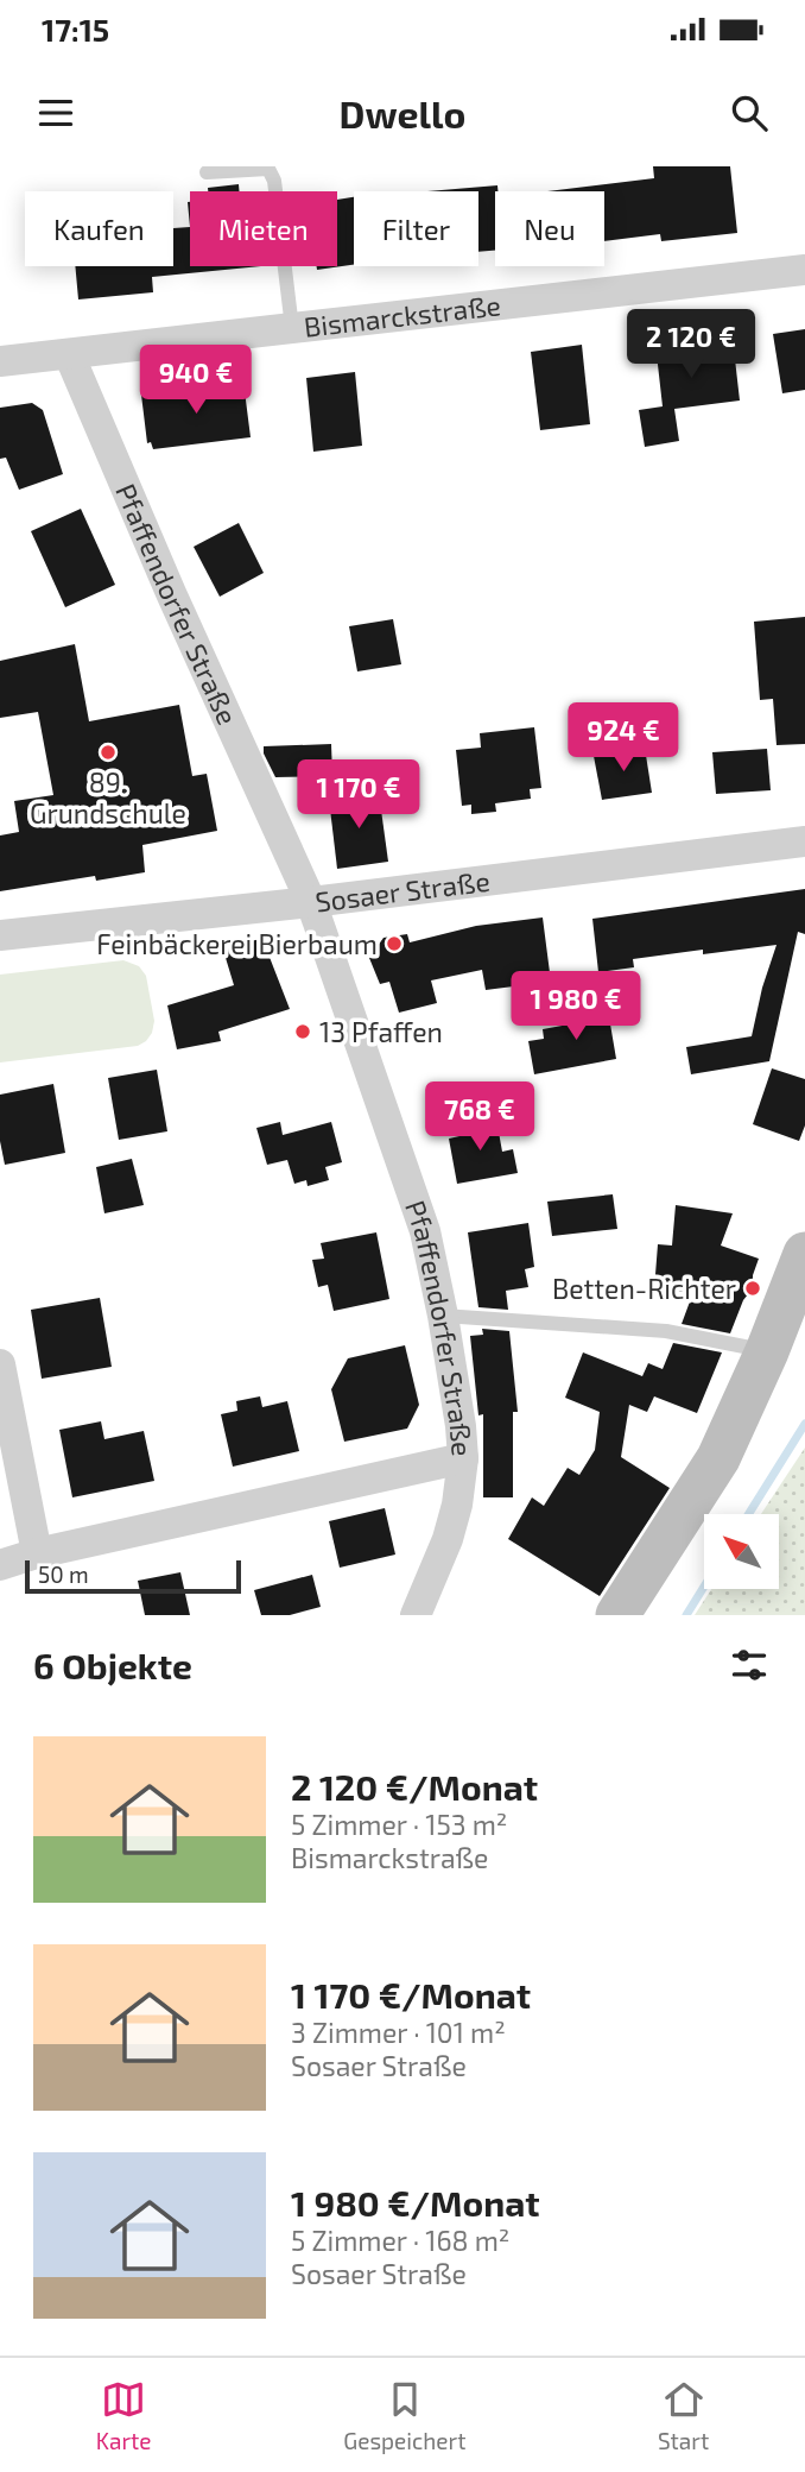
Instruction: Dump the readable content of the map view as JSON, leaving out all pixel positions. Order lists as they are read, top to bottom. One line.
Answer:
{"streets":{"street":["Bismarckstraße","Pfaffendorfer Straße","Sosaer Straße"]},"crossings":[["Bismarckstraße","Pfaffendorfer Straße"],["Pfaffendorfer Straße","Sosaer Straße"]],"places":["89. Grundschule","Feinbäckerei Bierbaum","13 Pfaffen","Betten-Richter"],"scale_bar":"50 m","north":"top left","page":{"status":"17:15","header":"Dwello","chip":["Kaufen","Mieten","Filter","Neu"],"price":["2 120 €","940 €","924 €","1 170 €","1 980 €","768 €"],"scale":"50 m","heading":"6 Objekte","list":[{"name":"2 120 €/Monat","note":"5 Zimmer · 153 m² · Bismarckstraße"},{"name":"1 170 €/Monat","note":"3 Zimmer · 101 m² · Sosaer Straße"},{"name":"1 980 €/Monat","note":"5 Zimmer · 168 m² · Sosaer Straße"}],"tabs":["Karte","Gespeichert","Start"]}}
